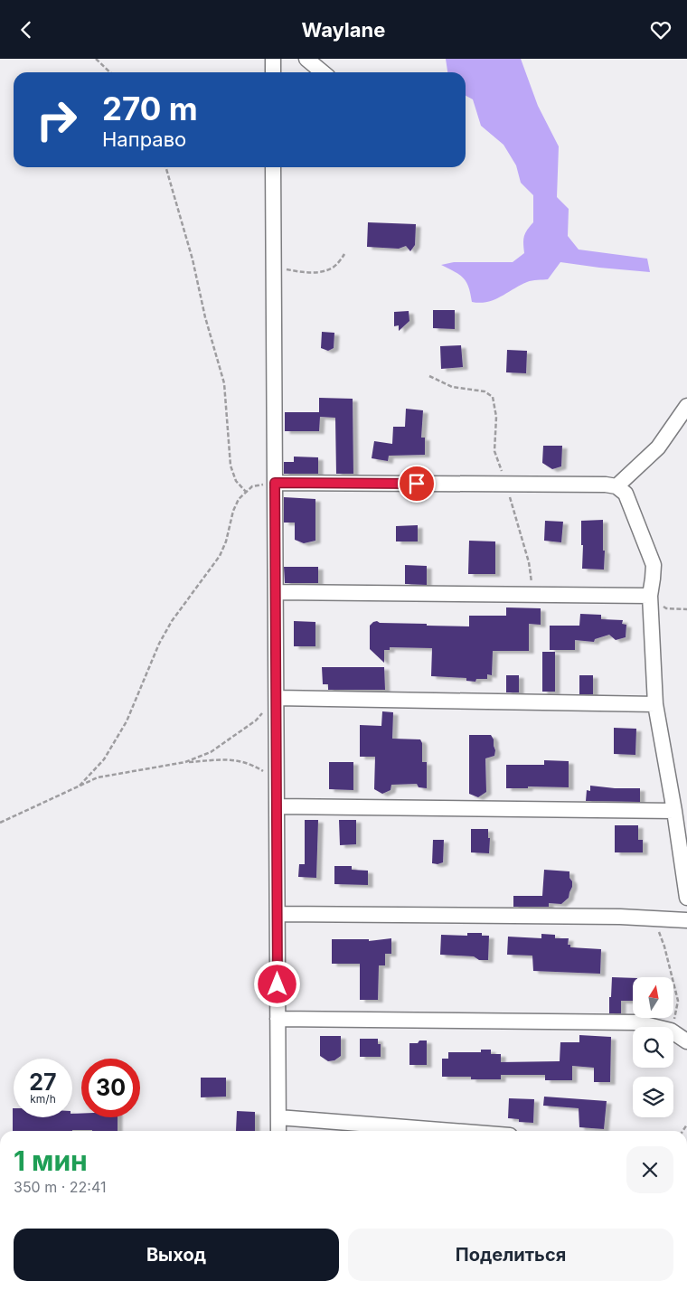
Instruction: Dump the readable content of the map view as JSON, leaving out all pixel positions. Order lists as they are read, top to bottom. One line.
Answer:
{"north":"top","page":{"header":"Waylane","turn":["270 m","Направо"],"speed":"27 km/h","limit":"30","heading":["1 мин","350 m · 22:41"],"buttons":["Выход","Поделиться"]}}
